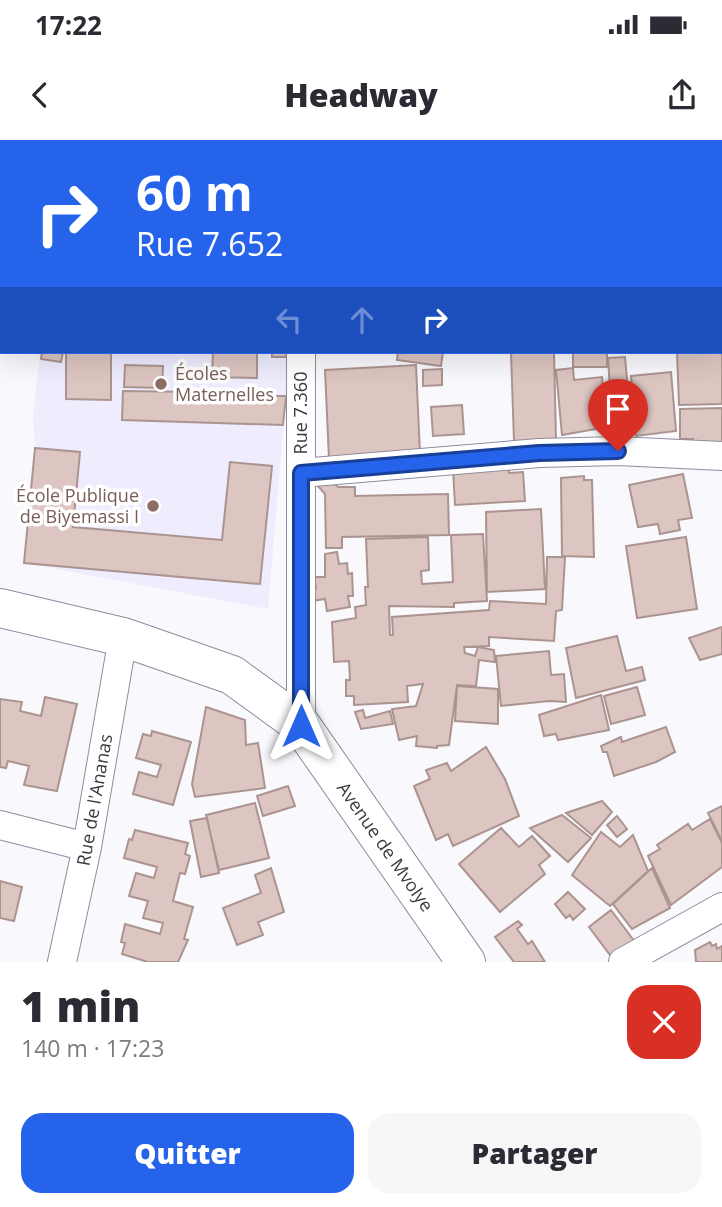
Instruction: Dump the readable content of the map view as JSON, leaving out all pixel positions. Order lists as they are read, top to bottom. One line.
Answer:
{"streets":{"main road":["Avenue de Mvolye"],"street":["Rue 7.360","Rue de l'Ananas"]},"crossings":[["Rue 7.360","Avenue de Mvolye"],["Rue de l'Ananas","Avenue de Mvolye"]],"places":["Écoles Maternelles","École Publique de Biyemassi I"],"page":{"status":"17:22","header":"Headway","turn":["60 m","Rue 7.652"],"heading":["1 min","140 m · 17:23"],"buttons":["Quitter","Partager"]}}
